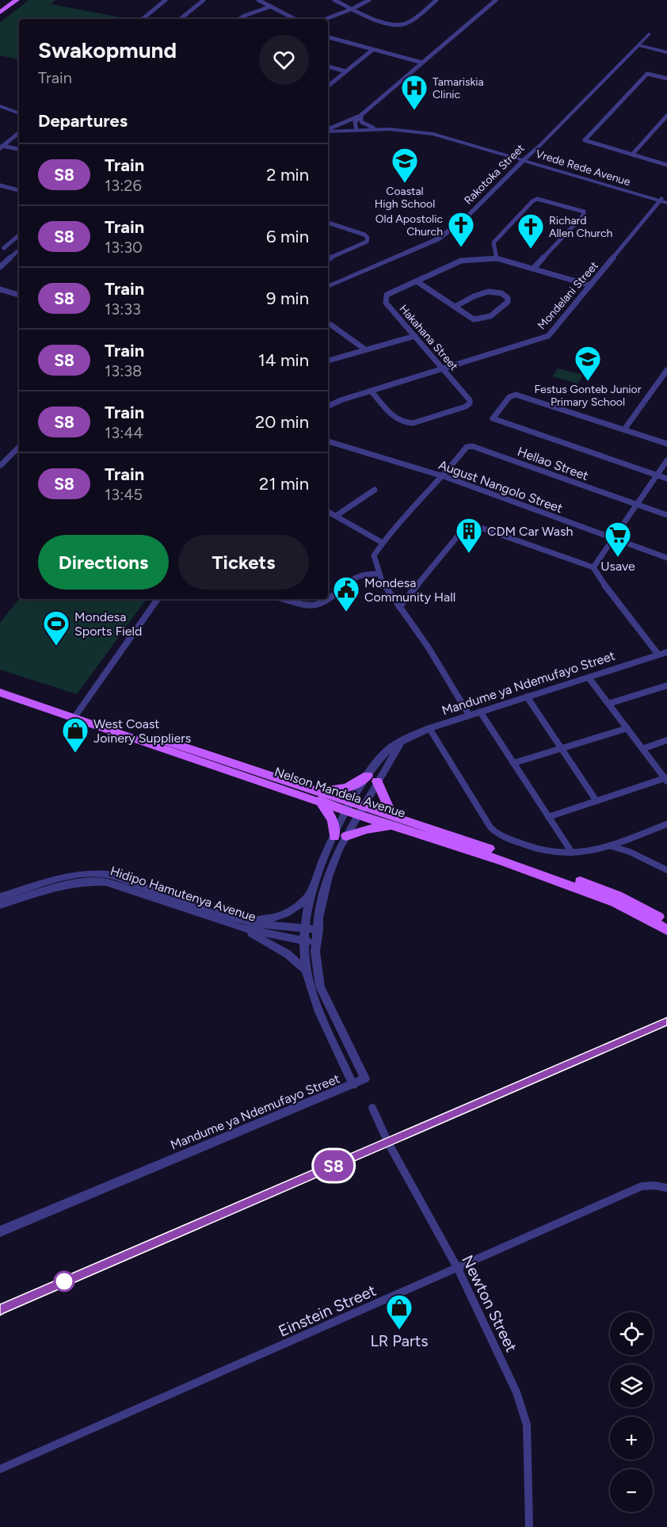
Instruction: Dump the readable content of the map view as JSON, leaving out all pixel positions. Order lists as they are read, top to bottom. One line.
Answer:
{"streets":{"main road":["Nelson Mandela Avenue"],"street":["Vrede Rede Avenue","Rakotoka Street","Mondelani Street","Hakahana Street","Hellao Street","August Nangolo Street","Mandume ya Ndemufayo Street","Hidipo Hamutenya Avenue","Newton Street","Einstein Street"]},"crossings":[["Vrede Rede Avenue","Rakotoka Street"],["Vrede Rede Avenue","Mondelani Street"],["Mondelani Street","Hakahana Street"],["Hellao Street","August Nangolo Street"],["Mandume ya Ndemufayo Street","Nelson Mandela Avenue"],["Mandume ya Ndemufayo Street","Hidipo Hamutenya Avenue"],["Newton Street","Einstein Street"]],"places":{"hospital":["Tamariskia Clinic"],"school or university":["Coastal High School","Festus Gonteb Junior Primary School"],"church":["Old Apostolic Church","Richard Allen Church"],"building":["CDM Car Wash"],"supermarket":["Usave"],"public building":["Mondesa Community Hall"],"sports":["Mondesa Sports Field"],"shop":["West Coast Joinery Suppliers","LR Parts"]},"page":{"on_map":"S8","heading":[["Swakopmund","Train"],"Departures"],"list":[{"mark":"S8","name":"Train","note":"13:26","value":"2 min"},{"mark":"S8","name":"Train","note":"13:30","value":"6 min"},{"mark":"S8","name":"Train","note":"13:33","value":"9 min"},{"mark":"S8","name":"Train","note":"13:38","value":"14 min"},{"mark":"S8","name":"Train","note":"13:44","value":"20 min"},{"mark":"S8","name":"Train","note":"13:45","value":"21 min"}],"buttons":["Directions","Tickets"],"map_buttons":["+","−"]}}
